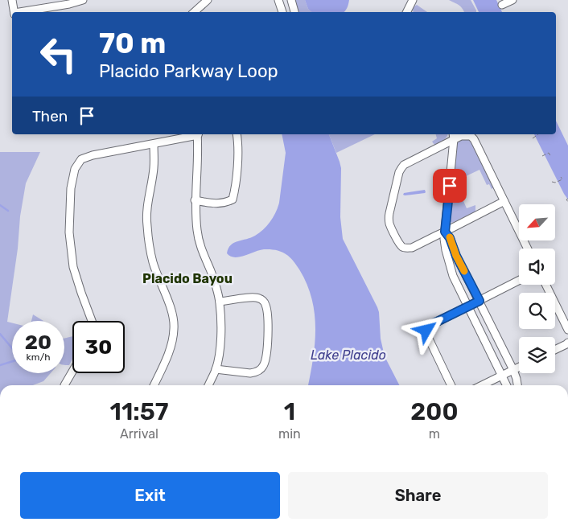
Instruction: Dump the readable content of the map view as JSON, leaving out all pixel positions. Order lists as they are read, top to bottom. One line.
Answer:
{"districts":["Placido Bayou"],"water":["Lake Placido"],"north":"bottom left","page":{"turn":["70 m","Placido Parkway Loop"],"then":"Then","speed":"20 km/h","limit":"30","eta":["11:57","Arrival","1","min","200","m"],"buttons":["Exit","Share"]}}
